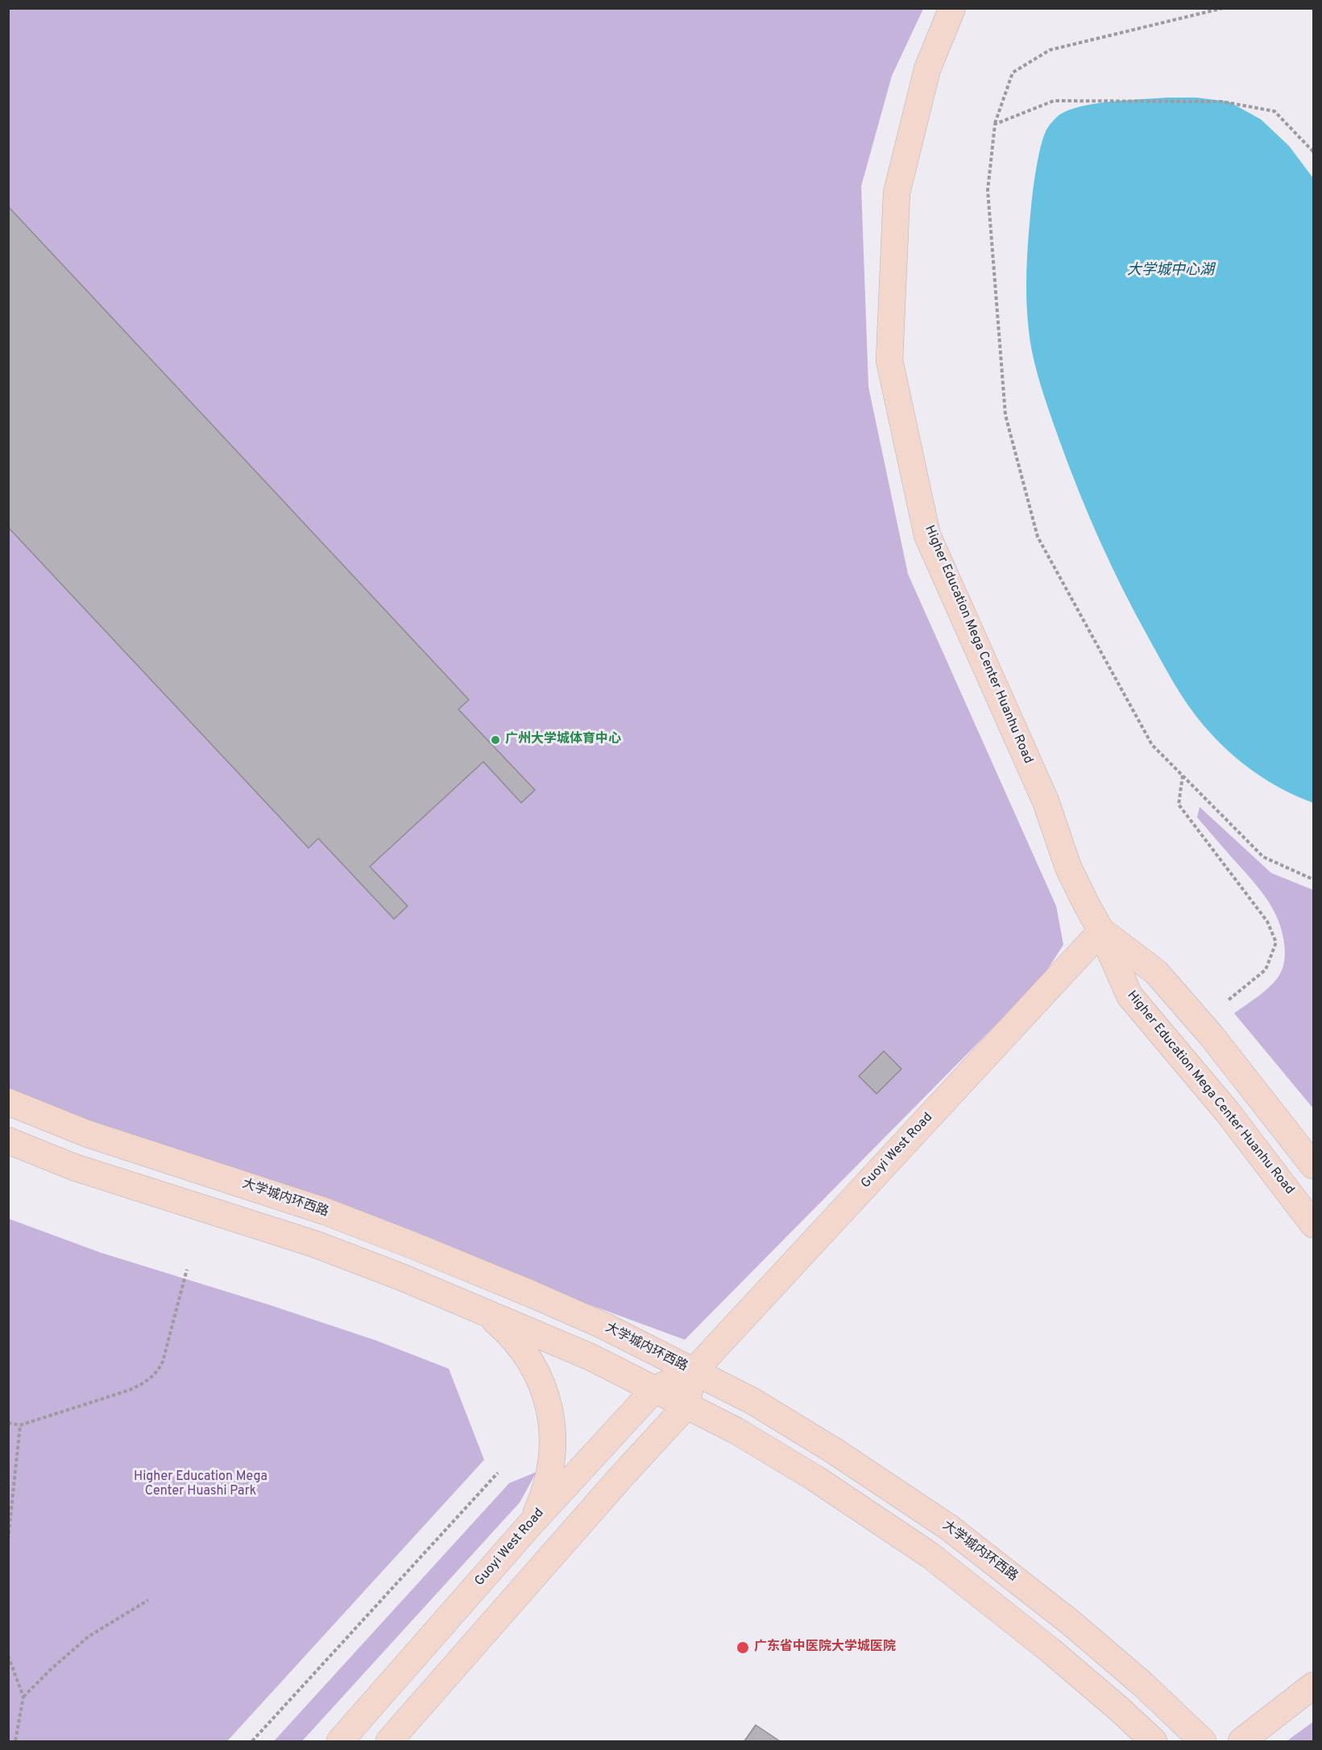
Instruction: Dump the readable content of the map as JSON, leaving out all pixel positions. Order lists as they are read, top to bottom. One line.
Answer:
{"streets":{"main road":["Higher Education Mega Center Huanhu Road","Guoyi West Road","大学城内环西路"]},"crossings":[["Higher Education Mega Center Huanhu Road","Guoyi West Road"],["Guoyi West Road","大学城内环西路"]],"water":["大学城中心湖"],"parks":["Higher Education Mega Center Huashi Park"],"places":["广州大学城体育中心","广东省中医院大学城医院"]}
